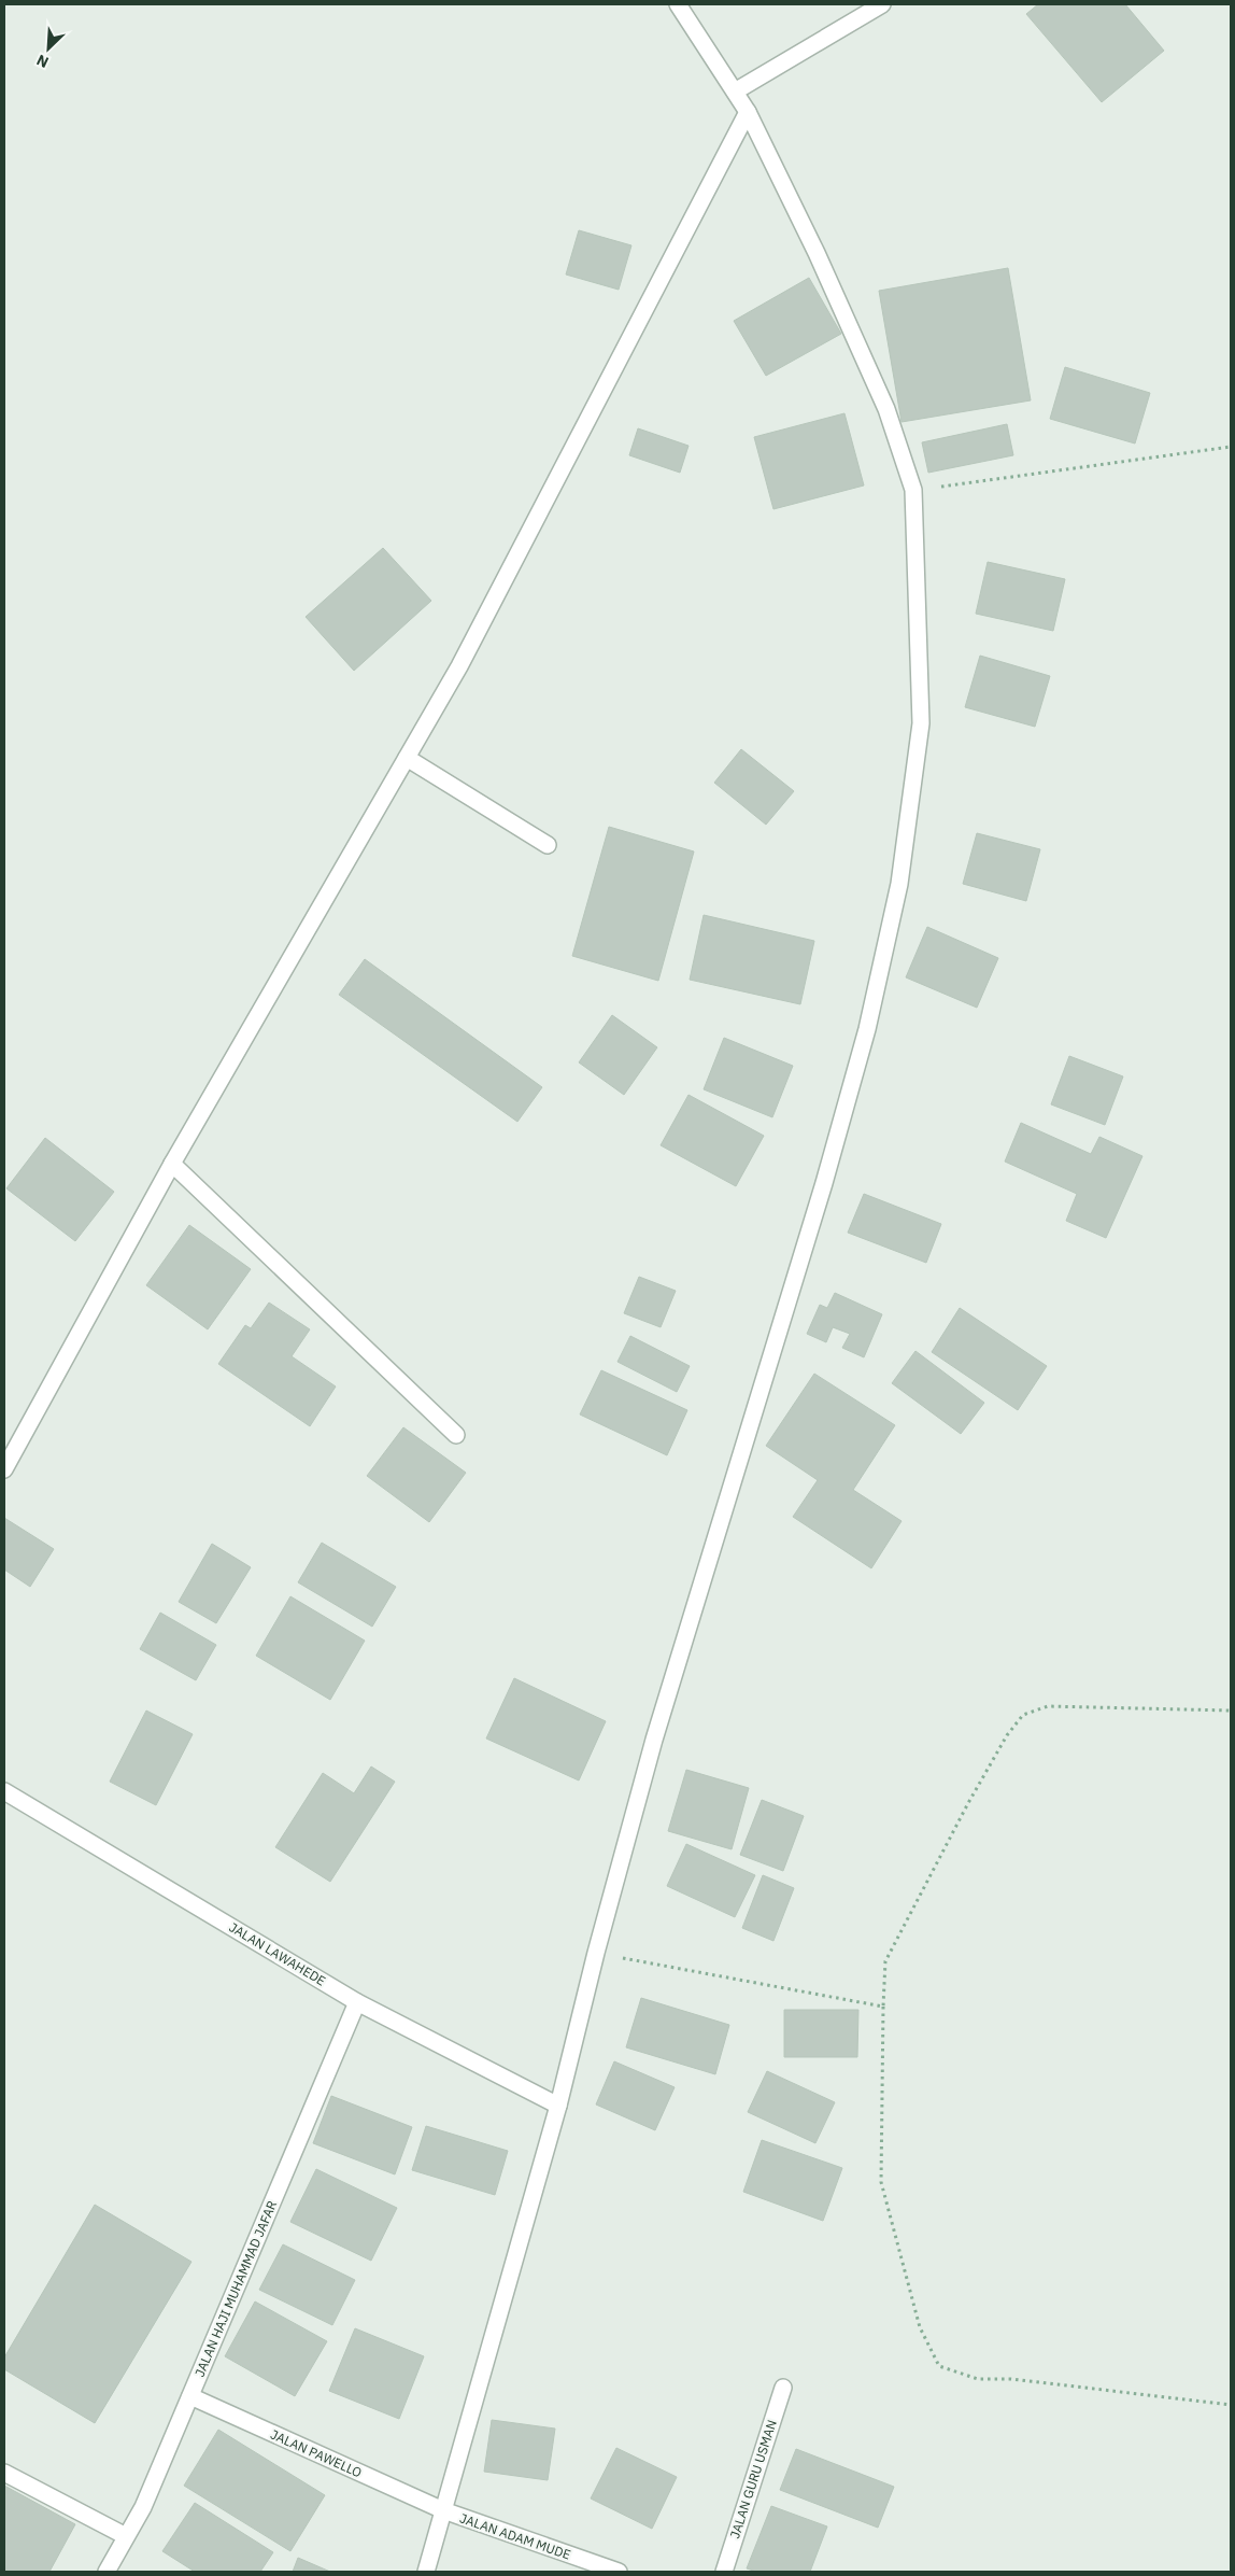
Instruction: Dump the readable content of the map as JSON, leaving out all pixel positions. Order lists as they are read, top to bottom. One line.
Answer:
{"streets":{"street":["JALAN LAWAHEDE","JALAN HAJI MUHAMMAD JAFAR","JALAN PAWELLO","JALAN GURU USMAN","JALAN ADAM MUDE"]},"crossings":[["JALAN LAWAHEDE","JALAN HAJI MUHAMMAD JAFAR"],["JALAN HAJI MUHAMMAD JAFAR","JALAN PAWELLO"],["JALAN PAWELLO","JALAN ADAM MUDE"]],"north":"bottom left"}
